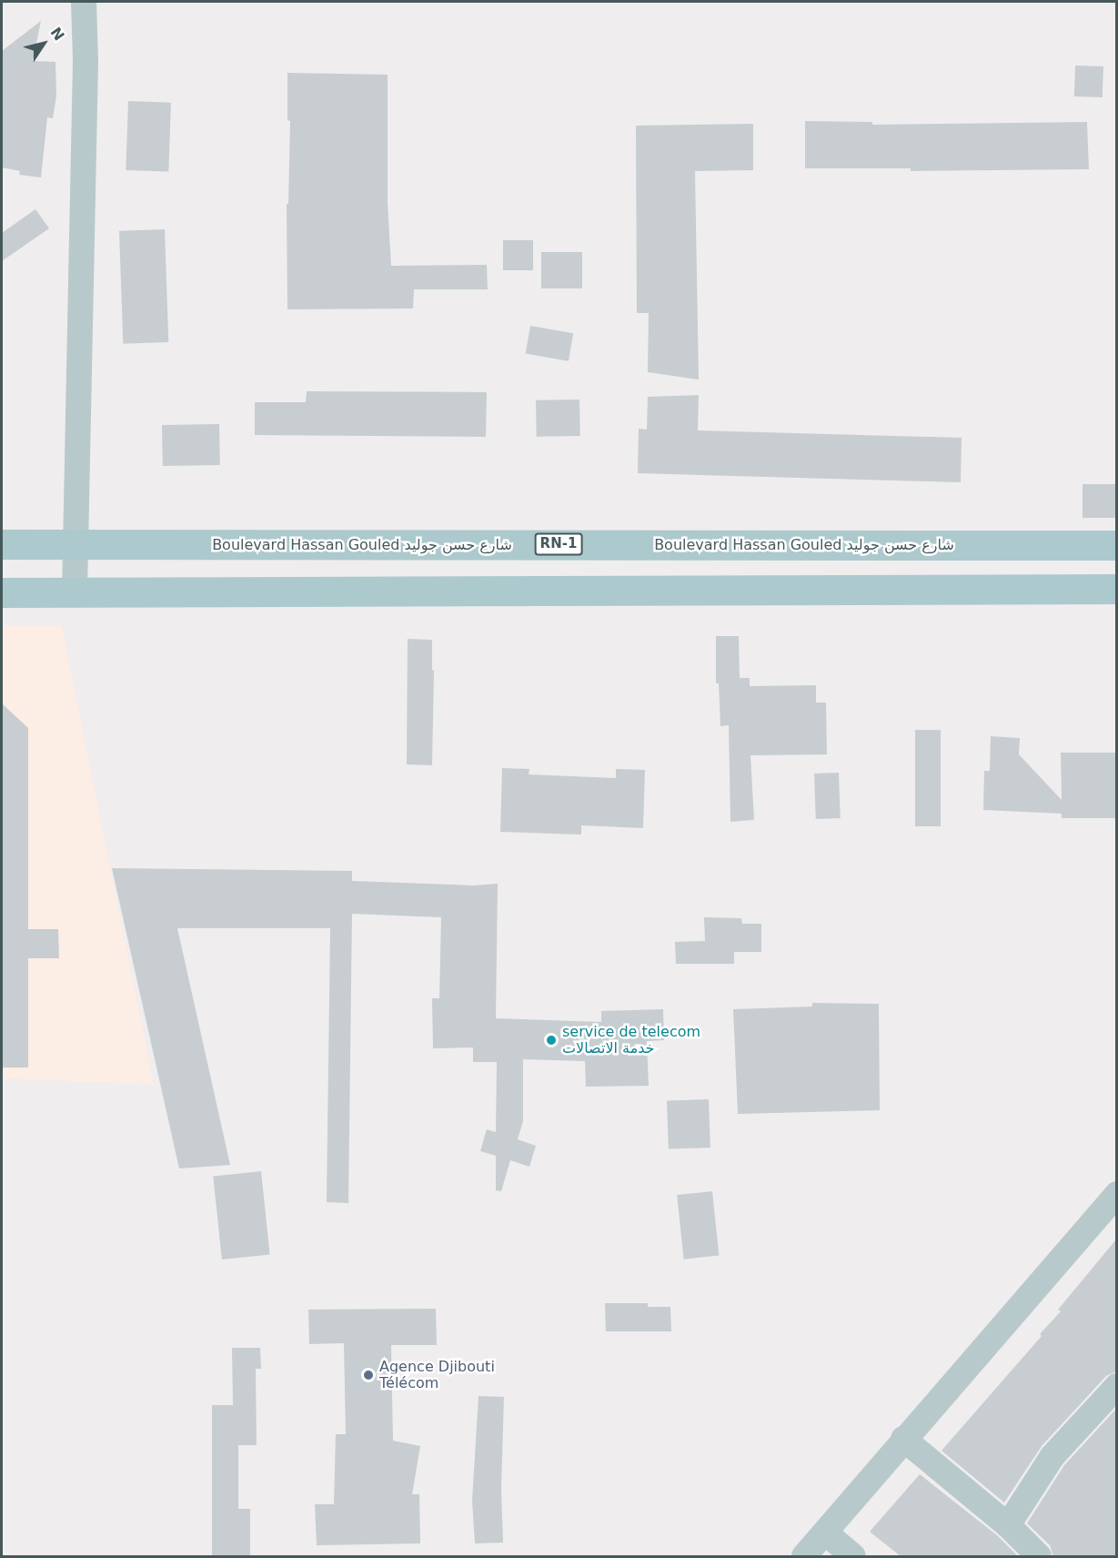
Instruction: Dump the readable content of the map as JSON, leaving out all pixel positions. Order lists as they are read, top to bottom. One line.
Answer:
{"streets":{"main road":["RN-1","Boulevard Hassan Gouled شارع حسن جوليد"]},"places":["service de telecom خدمة الاتصالات","Agence Djibouti Télécom"],"north":"top right"}
